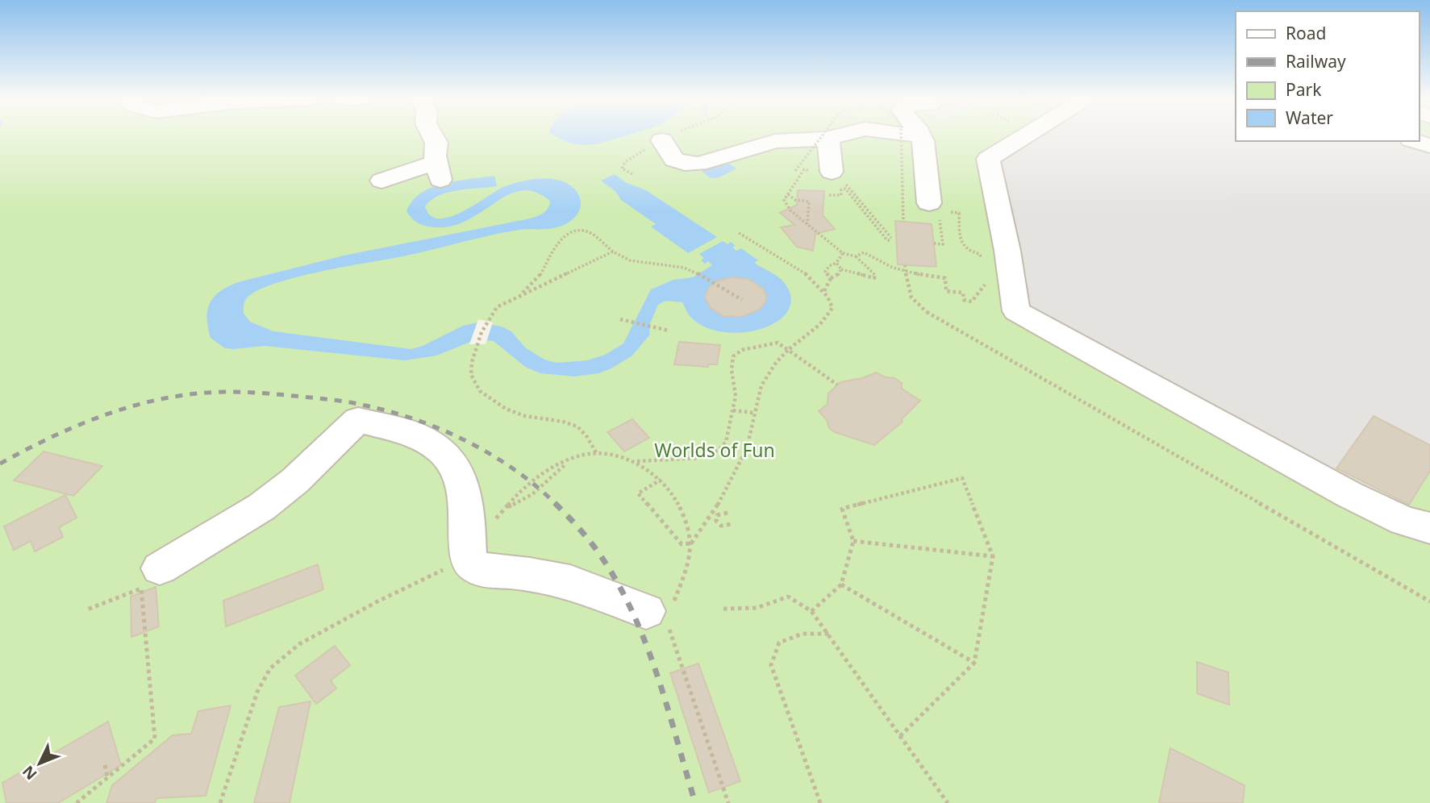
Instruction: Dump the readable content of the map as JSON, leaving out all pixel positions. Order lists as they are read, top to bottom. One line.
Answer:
{"parks":["Worlds of Fun"],"legend":["Road","Railway","Park","Water"],"north":"bottom left"}
